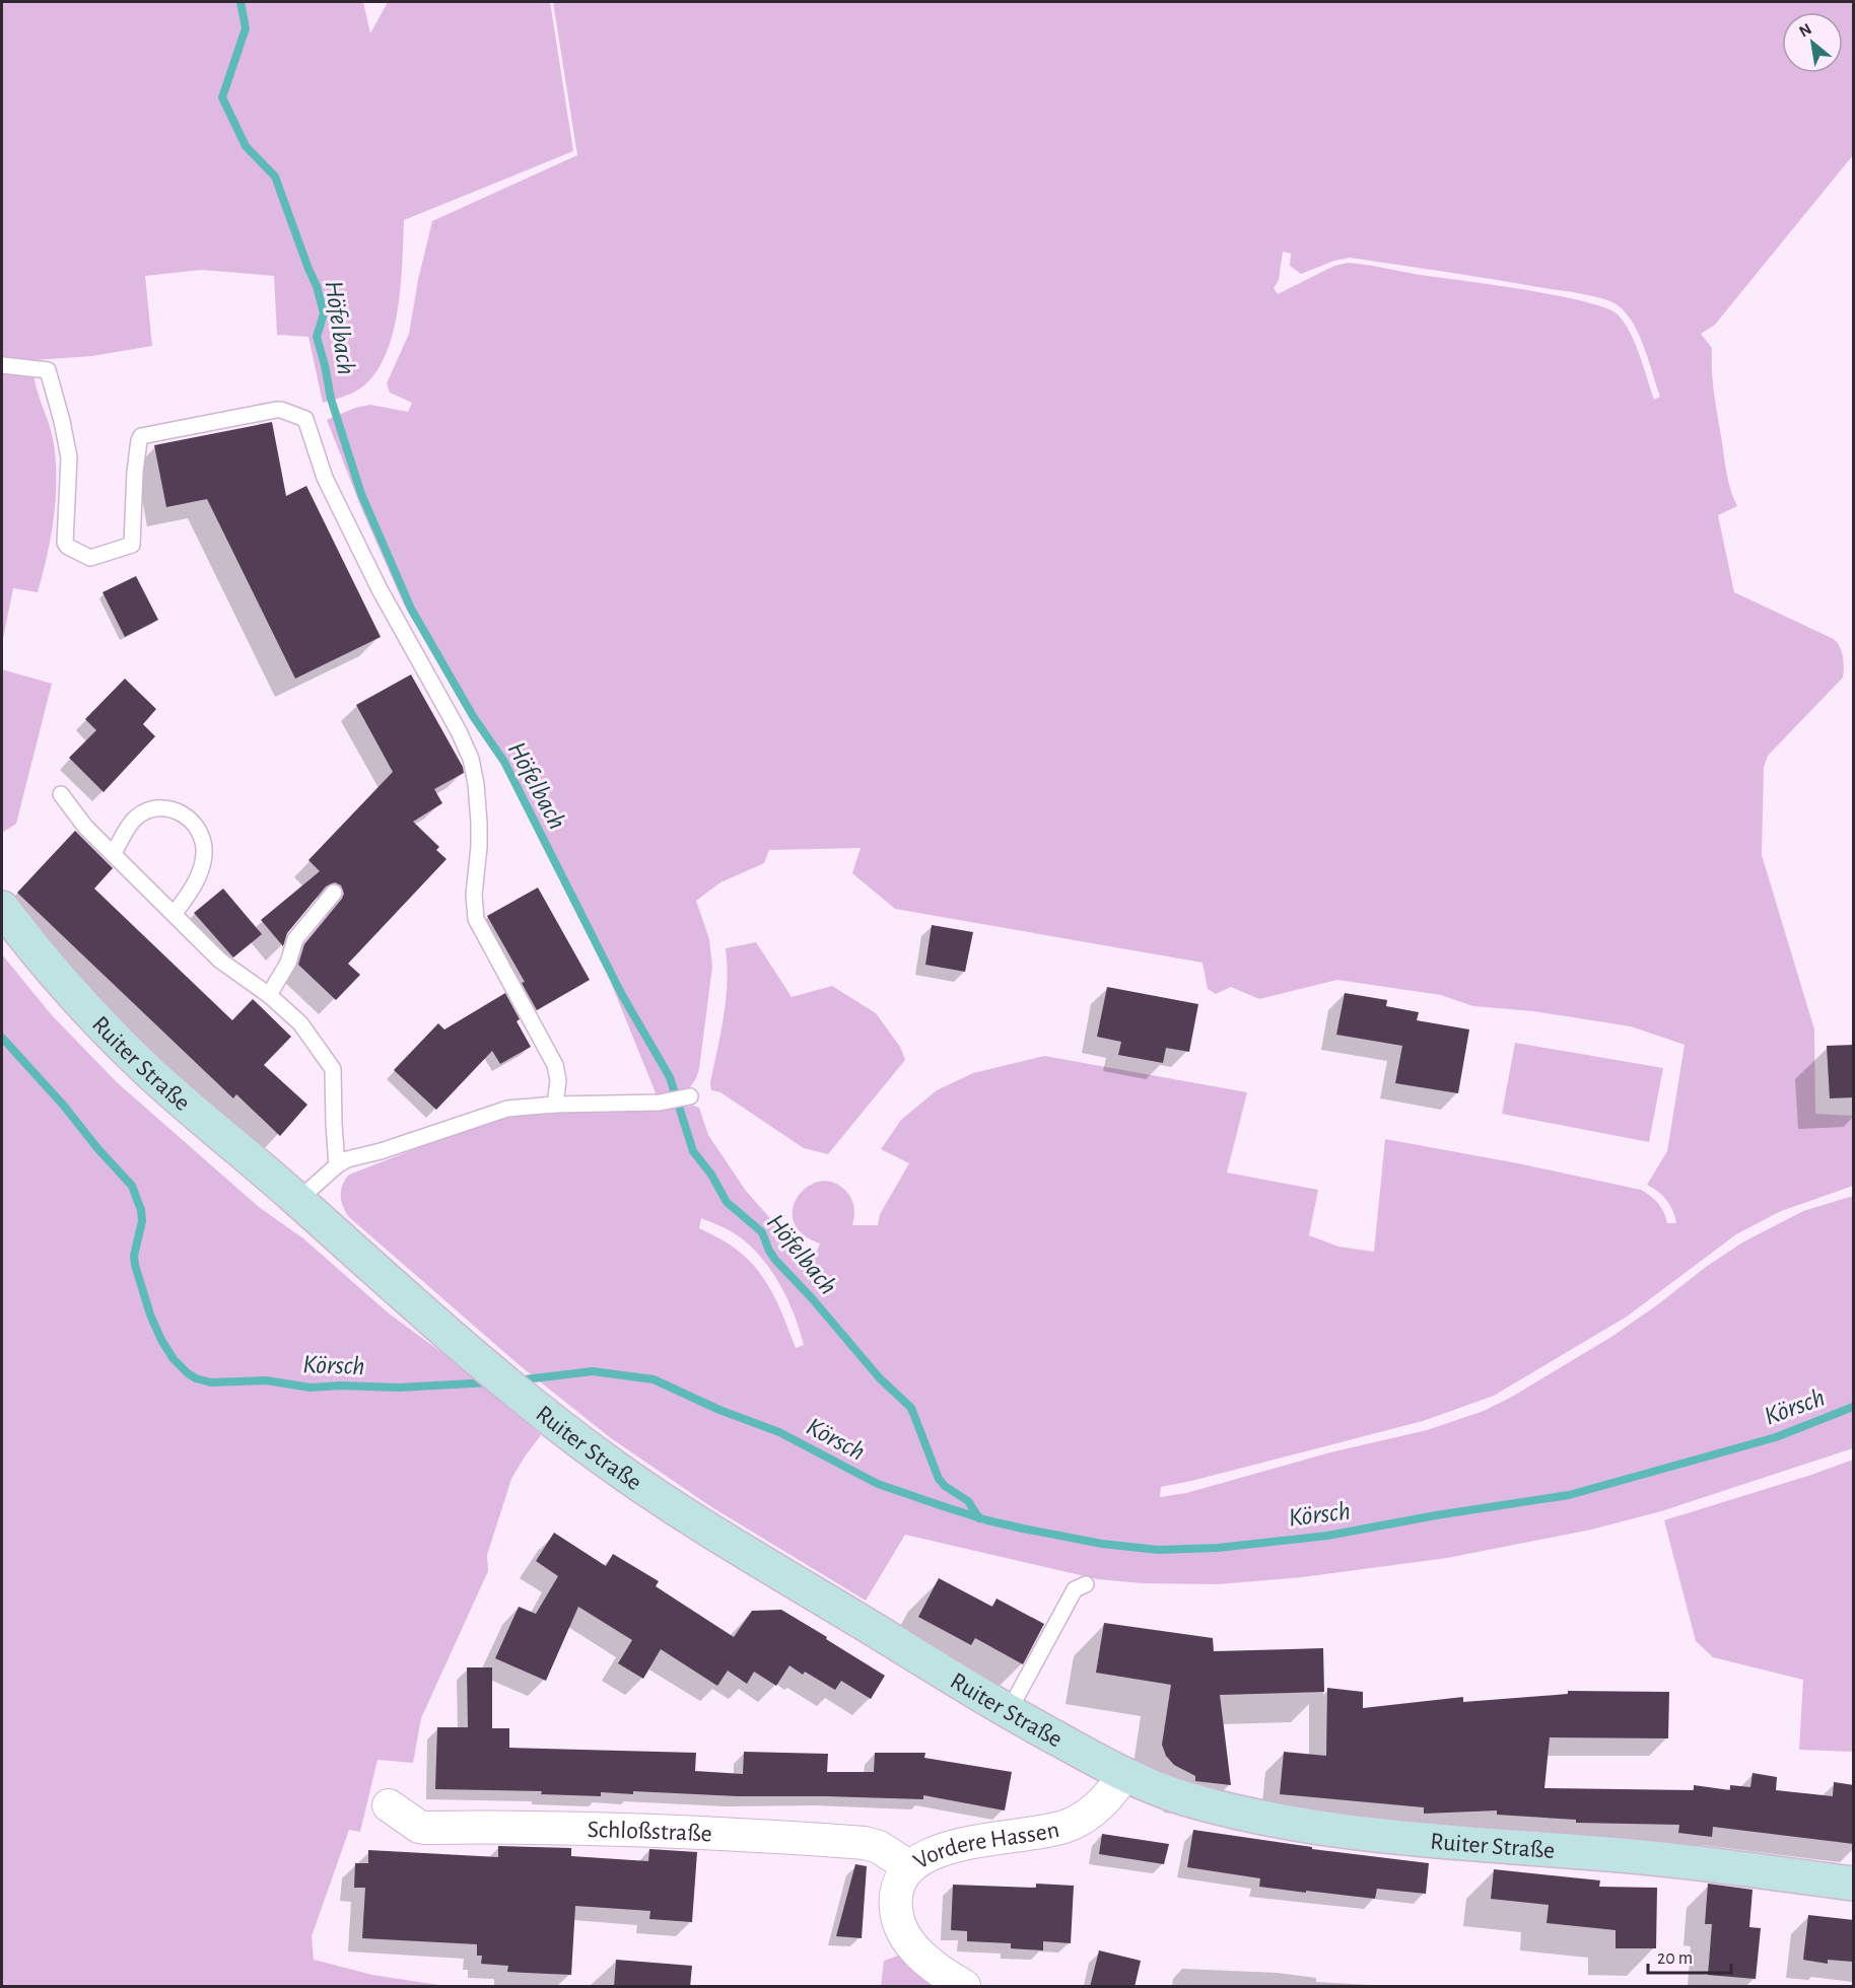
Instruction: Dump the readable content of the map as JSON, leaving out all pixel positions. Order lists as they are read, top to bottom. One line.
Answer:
{"streets":{"main road":["Ruiter Straße"],"street":["Schloßstraße","Vordere Hassen"]},"crossings":[["Ruiter Straße","Vordere Hassen"],["Schloßstraße","Vordere Hassen"]],"water":["Höfelbach","Körsch"],"scale_bar":"20 m","north":"top left"}
